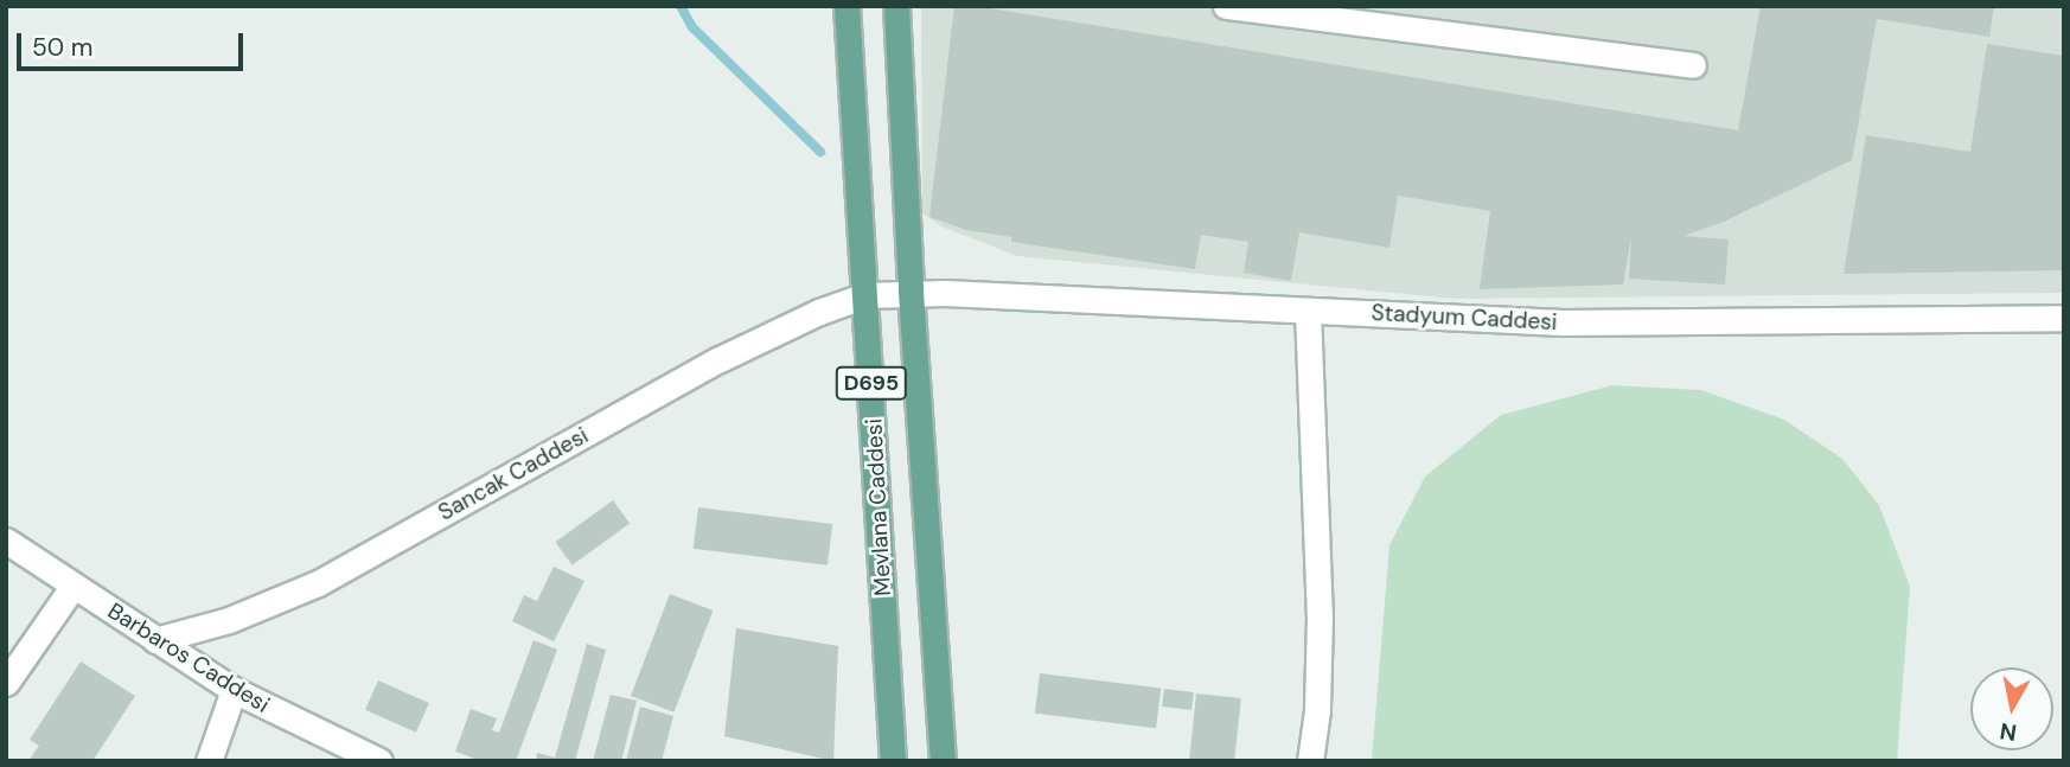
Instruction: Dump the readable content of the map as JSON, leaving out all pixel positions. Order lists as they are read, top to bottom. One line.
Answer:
{"streets":{"main road":["D695","Mevlana Caddesi"],"street":["Stadyum Caddesi","Sancak Caddesi","Barbaros Caddesi"]},"crossings":[["Stadyum Caddesi","Sancak Caddesi"],["Stadyum Caddesi","Mevlana Caddesi"],["Sancak Caddesi","Mevlana Caddesi"],["Sancak Caddesi","Barbaros Caddesi"]],"scale_bar":"50 m","north":"bottom"}
